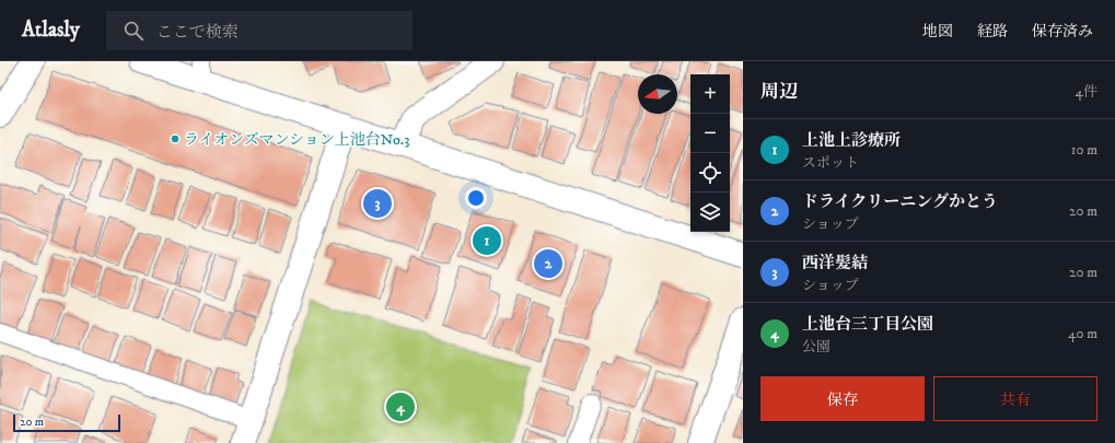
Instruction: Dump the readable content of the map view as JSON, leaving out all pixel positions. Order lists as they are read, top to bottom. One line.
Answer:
{"places":["ライオンズマンション上池台No.3"],"scale_bar":"20 m","north":"left","page":{"header":"Atlasly","search":"ここで検索","nav":["地図","経路","保存済み"],"heading":["周辺","4件"],"map_buttons":["+","−"],"list":[{"mark":"1","name":"上池上診療所","note":"スポット","value":"10 m"},{"mark":"2","name":"ドライクリーニングかとう","note":"ショップ","value":"20 m"},{"mark":"3","name":"西洋髪結","note":"ショップ","value":"20 m"},{"mark":"4","name":"上池台三丁目公園","note":"公園","value":"40 m"}],"pins":["3","1","2","4"],"buttons":["保存","共有"],"scale":"20 m"}}
